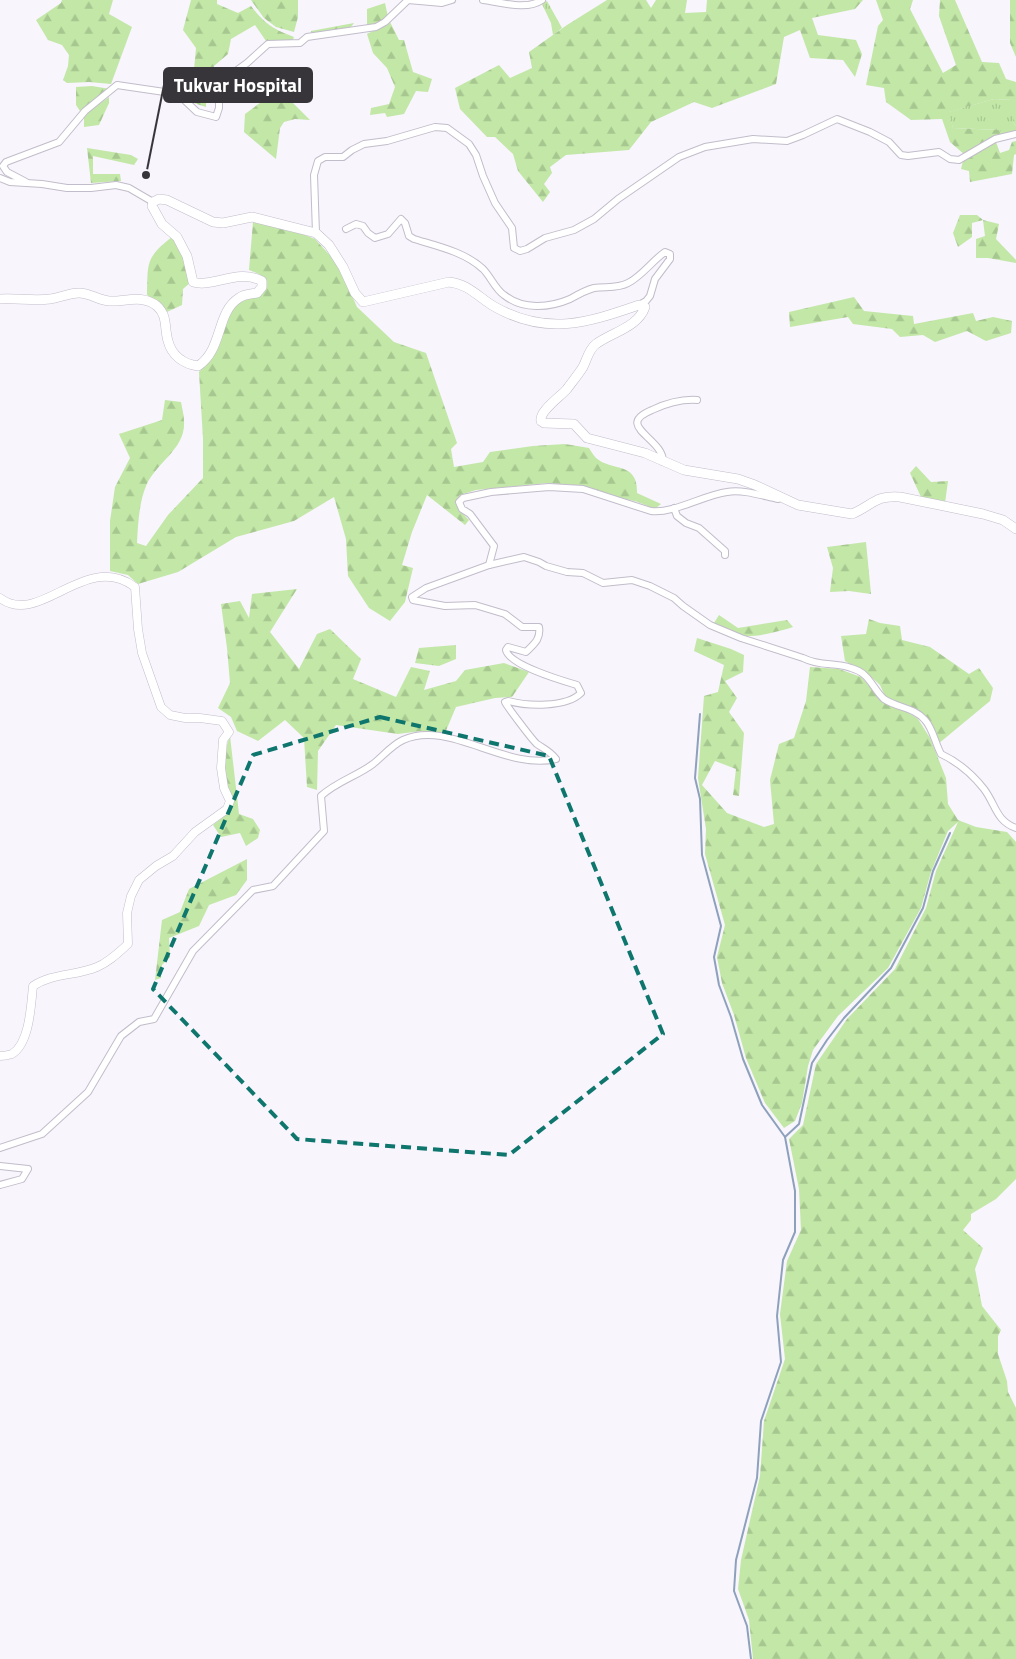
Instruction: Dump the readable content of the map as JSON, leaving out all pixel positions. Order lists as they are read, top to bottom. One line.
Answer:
{"places":["Tukvar Hospital"]}
